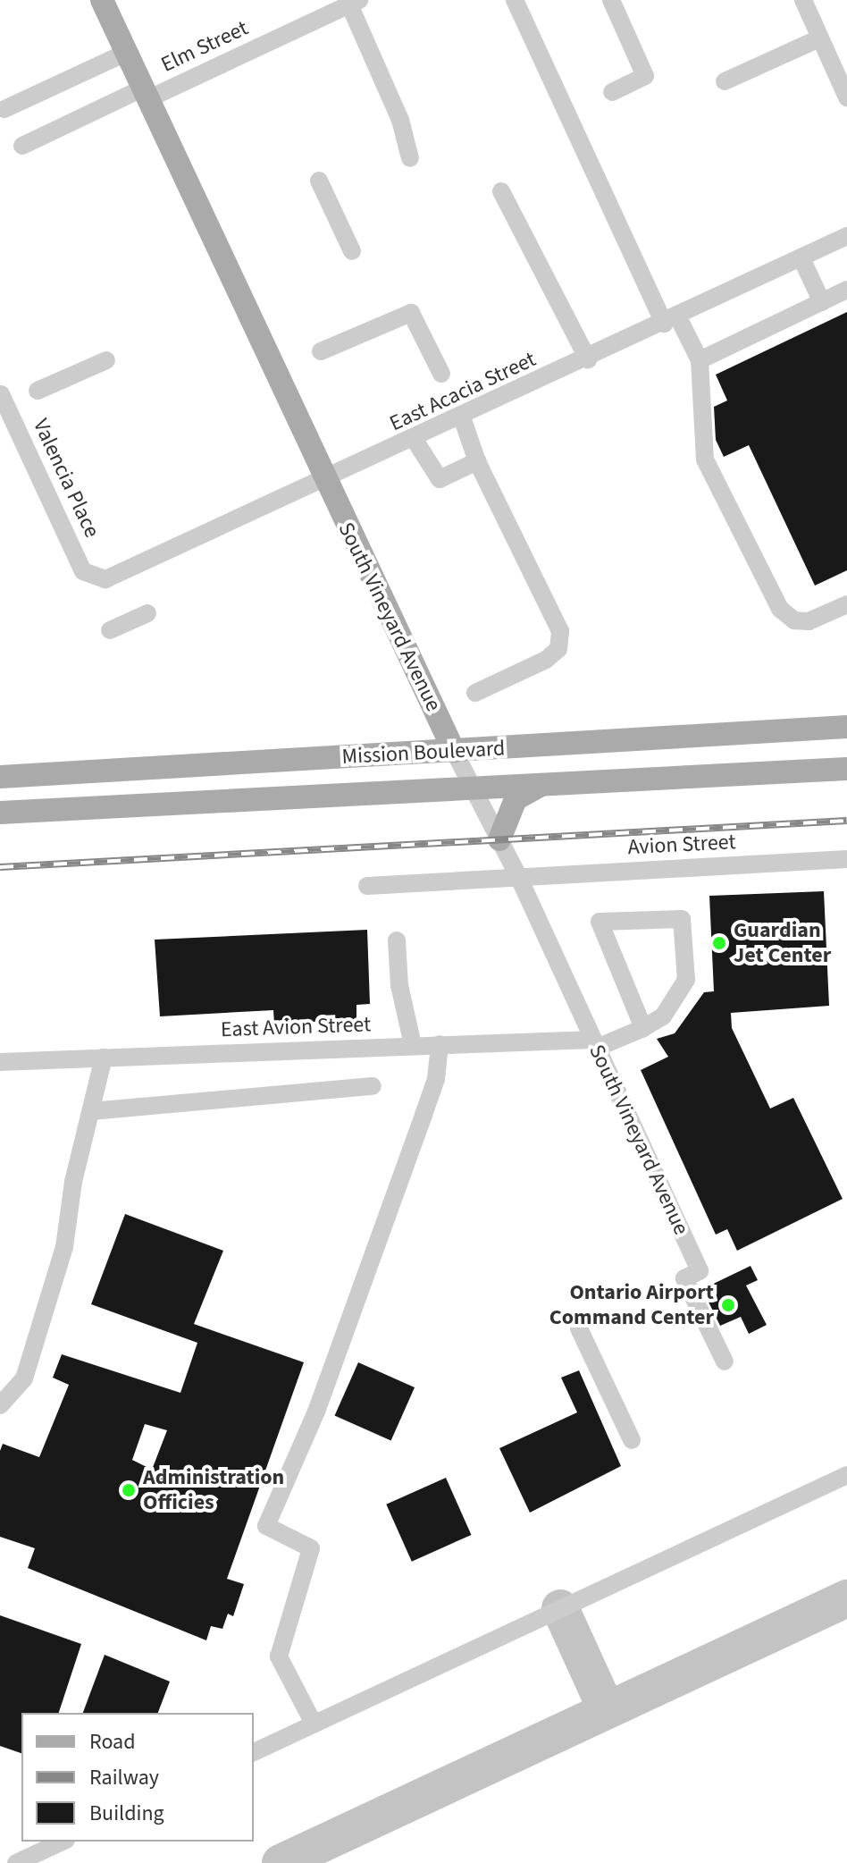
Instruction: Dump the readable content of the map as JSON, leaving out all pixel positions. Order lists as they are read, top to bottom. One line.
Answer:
{"streets":{"main road":["South Vineyard Avenue","Mission Boulevard"],"street":["Elm Street","East Acacia Street","Valencia Place","Avion Street","East Avion Street"]},"crossings":[["Elm Street","South Vineyard Avenue"],["East Acacia Street","Valencia Place"],["East Acacia Street","South Vineyard Avenue"],["South Vineyard Avenue","Mission Boulevard"],["South Vineyard Avenue","Avion Street"],["South Vineyard Avenue","East Avion Street"]],"places":["Guardian Jet Center","Ontario Airport Command Center","Administration Officies"],"legend":["Road","Railway","Building"]}
